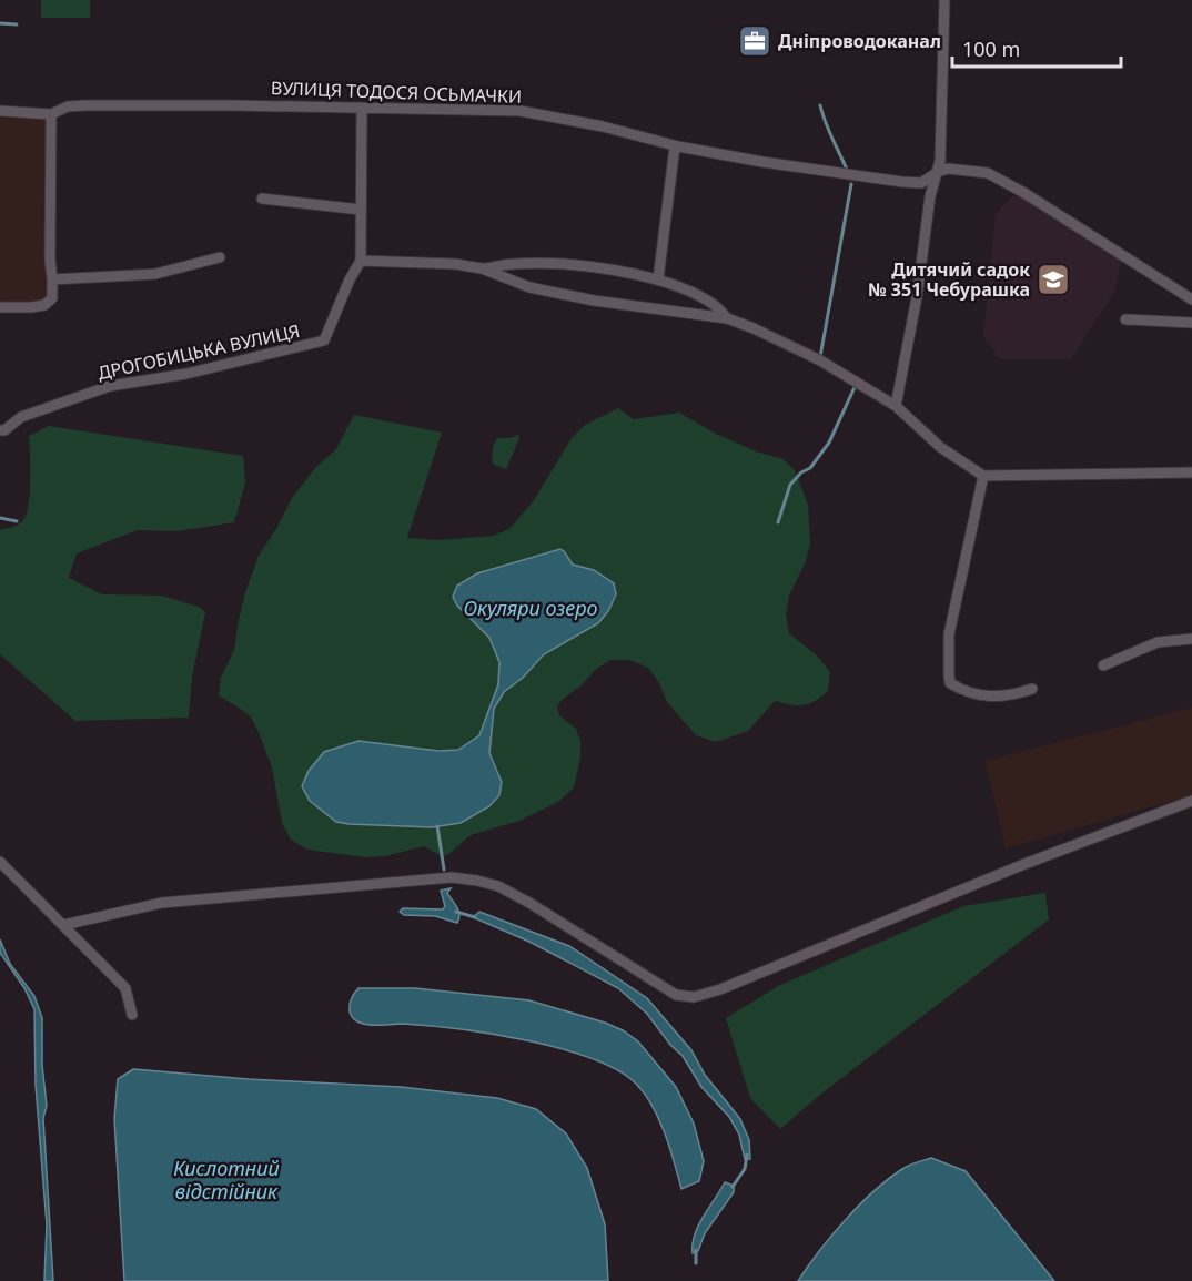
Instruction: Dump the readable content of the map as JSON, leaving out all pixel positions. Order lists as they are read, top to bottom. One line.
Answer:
{"streets":{"street":["ВУЛИЦЯ ТОДОСЯ ОСЬМАЧКИ","ДРОГОБИЦЬКА ВУЛИЦЯ"]},"water":["Окуляри озеро","Кислотний відстійник"],"places":{"office":["Дніпроводоканал"],"school or university":["Дитячий садок № 351 Чебурашка"]},"scale_bar":"100 m"}
